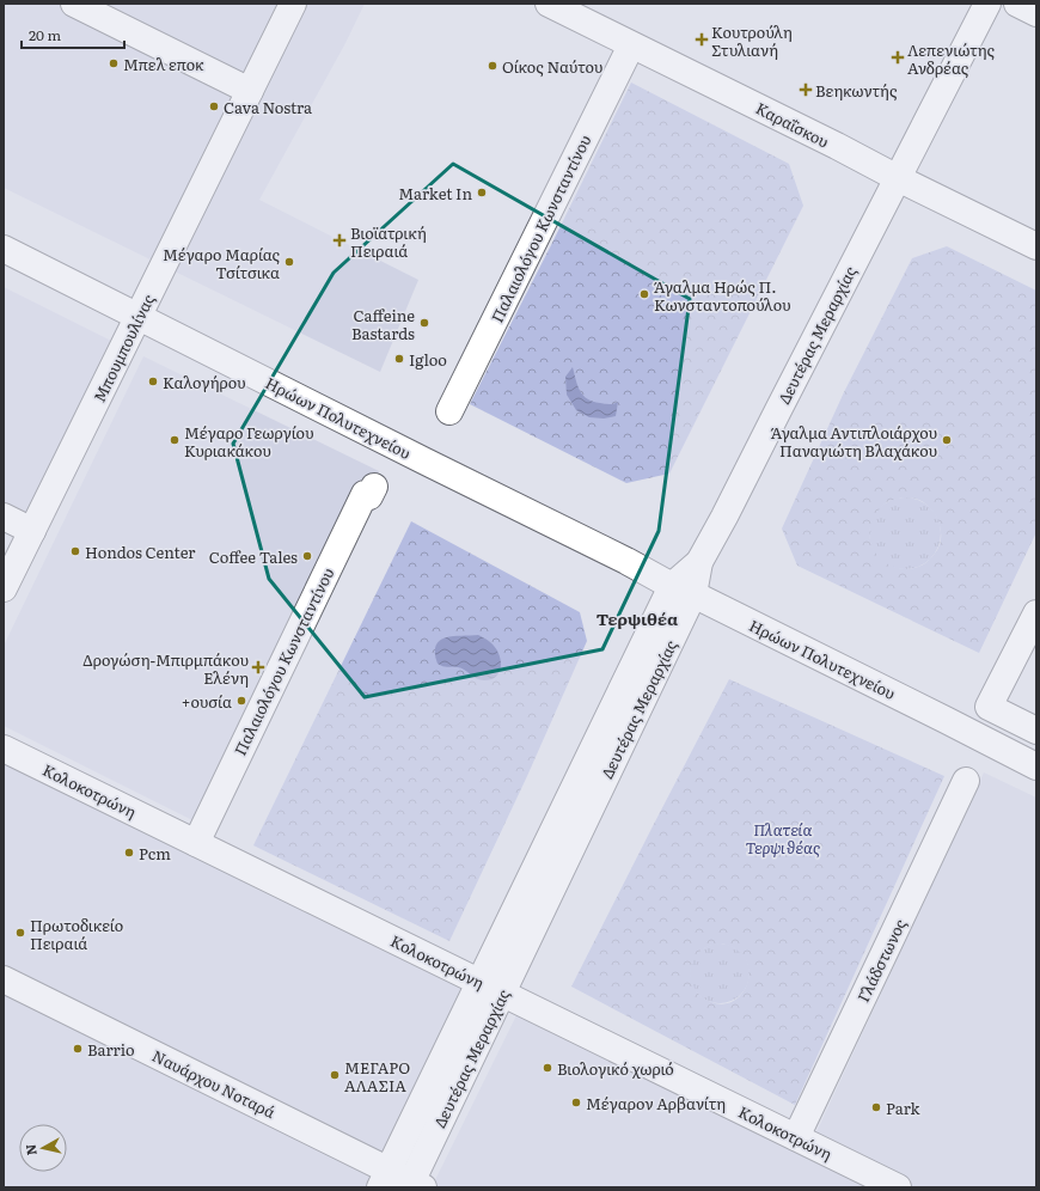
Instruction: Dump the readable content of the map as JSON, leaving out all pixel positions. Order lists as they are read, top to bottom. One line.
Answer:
{"streets":{"street":["Καραΐσκου","Παλαιολόγου Κωνσταντίνου","Δευτέρας Μεραρχίας","Μπουμπουλίνας","Ηρώων Πολυτεχνείου","Κολοκοτρώνη","Γλάδστωνος","Ναυάρχου Νοταρά"]},"crossings":[["Καραΐσκου","Παλαιολόγου Κωνσταντίνου"],["Καραΐσκου","Δευτέρας Μεραρχίας"],["Παλαιολόγου Κωνσταντίνου","Κολοκοτρώνη"],["Δευτέρας Μεραρχίας","Ηρώων Πολυτεχνείου"],["Δευτέρας Μεραρχίας","Κολοκοτρώνη"],["Δευτέρας Μεραρχίας","Ναυάρχου Νοταρά"],["Μπουμπουλίνας","Ηρώων Πολυτεχνείου"],["Κολοκοτρώνη","Γλάδστωνος"]],"districts":["Τερψιθέα"],"parks":["Πλατεία Τερψιθέας"],"places":{"health":["Κουτρούλη Στυλιανή","Λεπενιώτης Ανδρέας","Βεηκωντής","Βιοϊατρική Πειραιά","Δρογώση-Μπιρμπάκου Ελένη"],"other":["Μπελ εποκ","Οίκος Ναύτου","Cava Nostra","Market In","Μέγαρο Μαρίας Τσίτσικα","Άγαλμα Ηρώς Π. Κωνσταντοπούλου","Caffeine Bastards","Igloo","Καλογήρου","Μέγαρο Γεωργίου Κυριακάκου","Άγαλμα Αντιπλοιάρχου Παναγιώτη Βλαχάκου","Hondos Center","Coffee Tales","+ουσία","Pcm","Πρωτοδικείο Πειραιά","Barrio","Βιολογικό χωριό","ΜΕΓΑΡΟ ΑΛΑΣΙΑ","Μέγαρον Αρβανίτη","Park"]},"scale_bar":"20 m","north":"left"}
